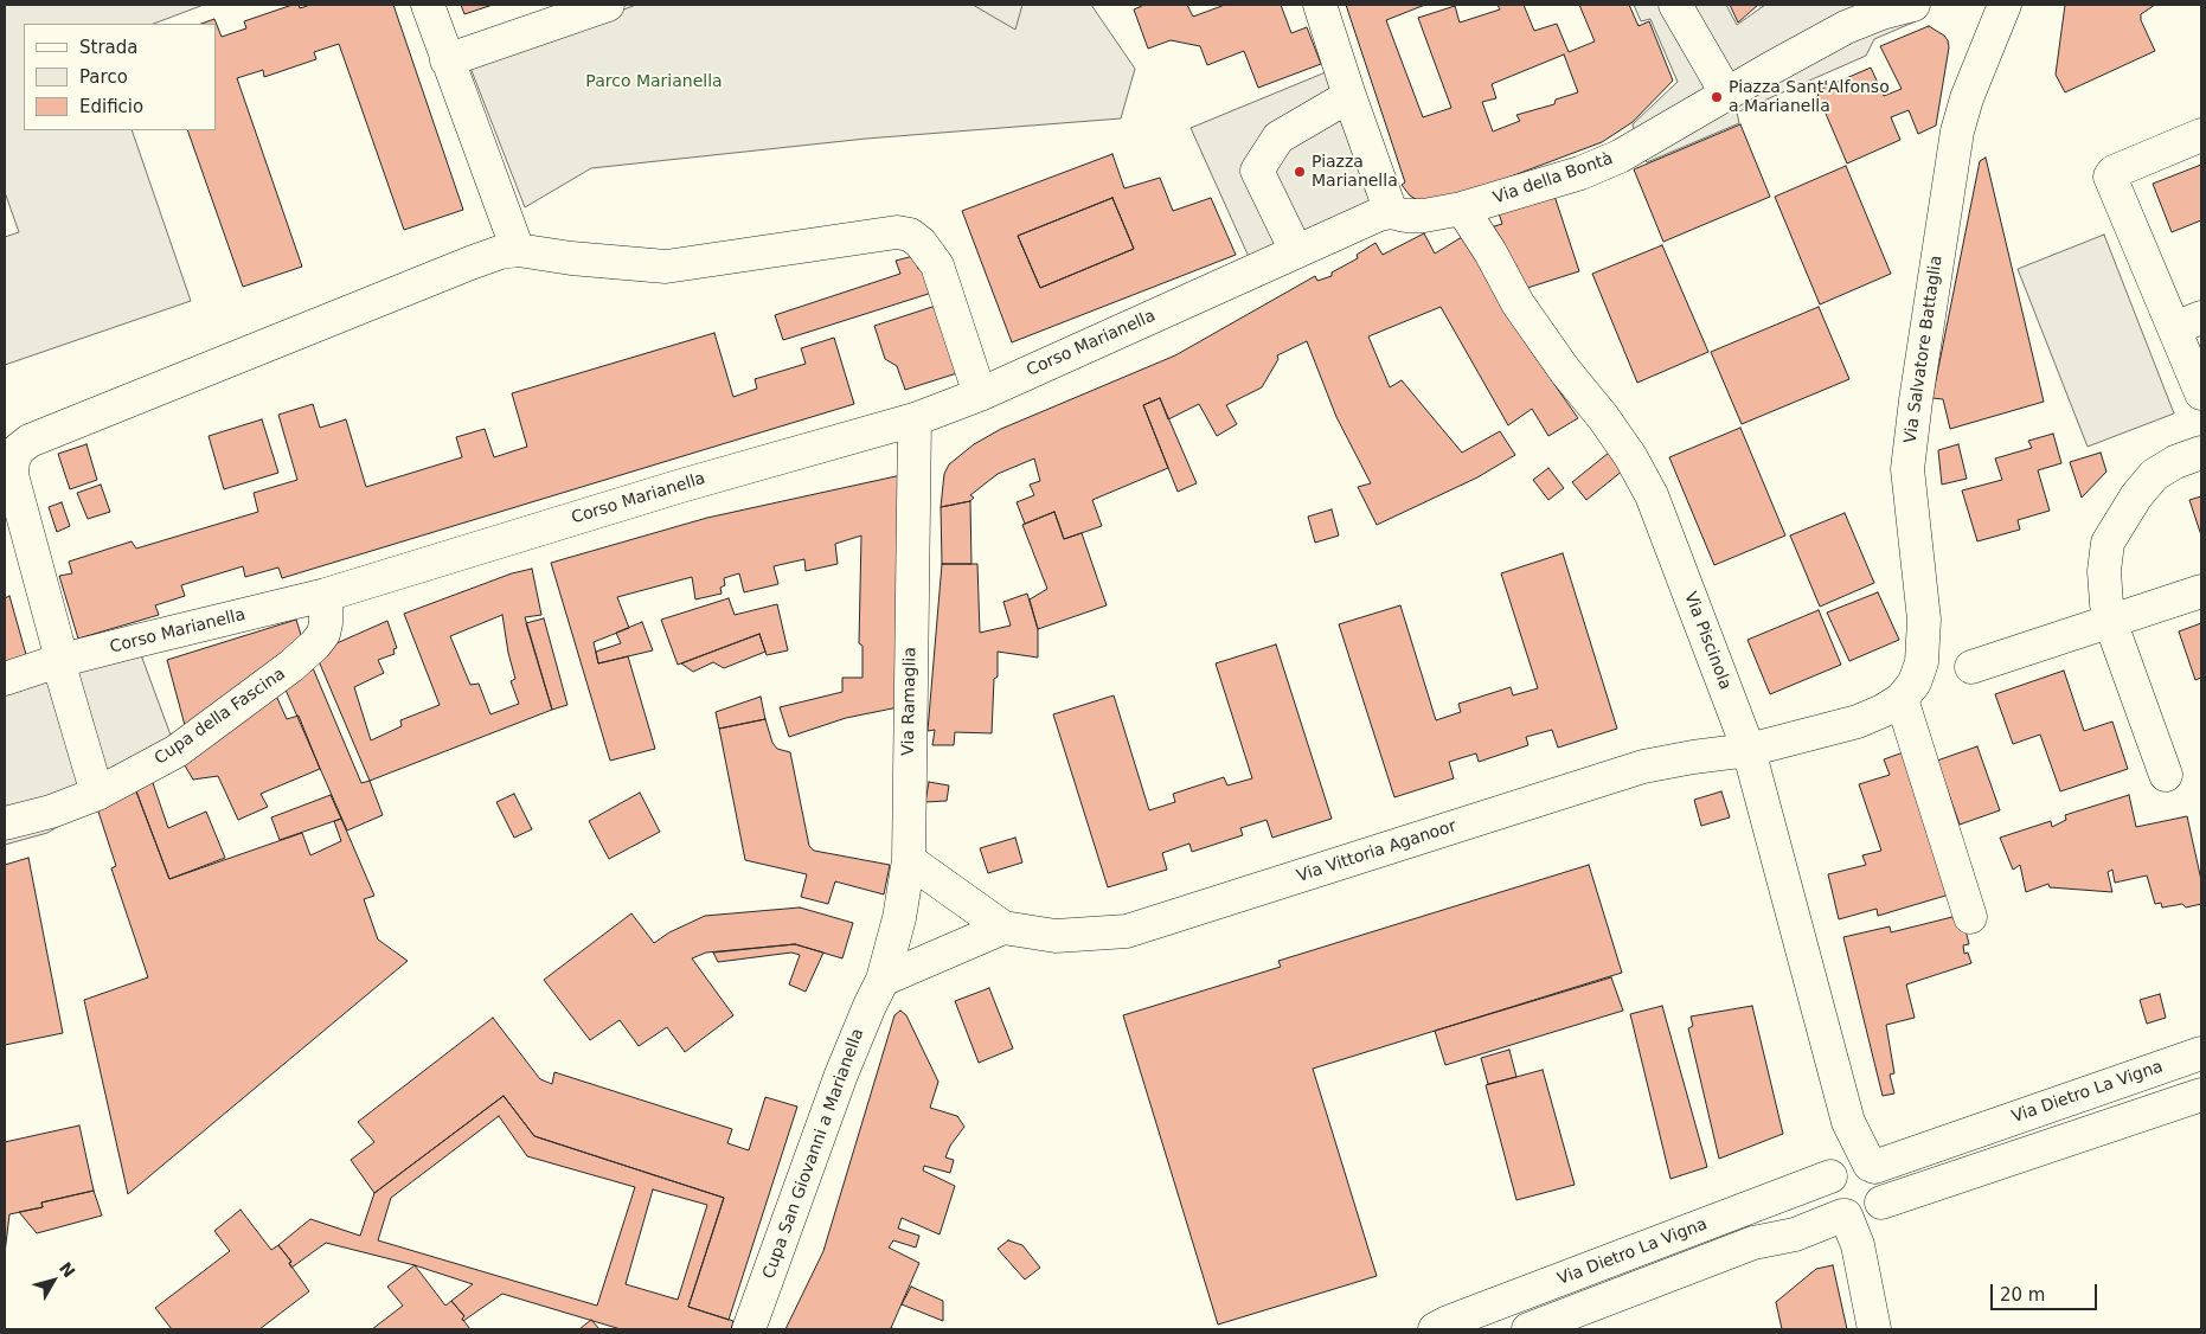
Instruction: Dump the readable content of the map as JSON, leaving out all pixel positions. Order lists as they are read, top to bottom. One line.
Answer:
{"streets":{"street":["Via della Bontà","Corso Marianella","Via Salvatore Battaglia","Via Piscinola","Via Ramaglia","Cupa della Fascina","Via Vittoria Aganoor","Via Dietro La Vigna","Cupa San Giovanni a Marianella"]},"crossings":[["Via della Bontà","Via Piscinola"],["Corso Marianella","Via Ramaglia"],["Corso Marianella","Cupa della Fascina"],["Via Salvatore Battaglia","Via Piscinola"],["Via Salvatore Battaglia","Via Vittoria Aganoor"],["Via Piscinola","Via Vittoria Aganoor"],["Via Piscinola","Via Dietro La Vigna"],["Via Ramaglia","Via Vittoria Aganoor"],["Via Ramaglia","Cupa San Giovanni a Marianella"]],"parks":["Parco Marianella"],"places":["Piazza Sant'Alfonso a Marianella","Piazza Marianella"],"legend":["Strada","Parco","Edificio"],"scale_bar":"20 m","north":"top right"}
